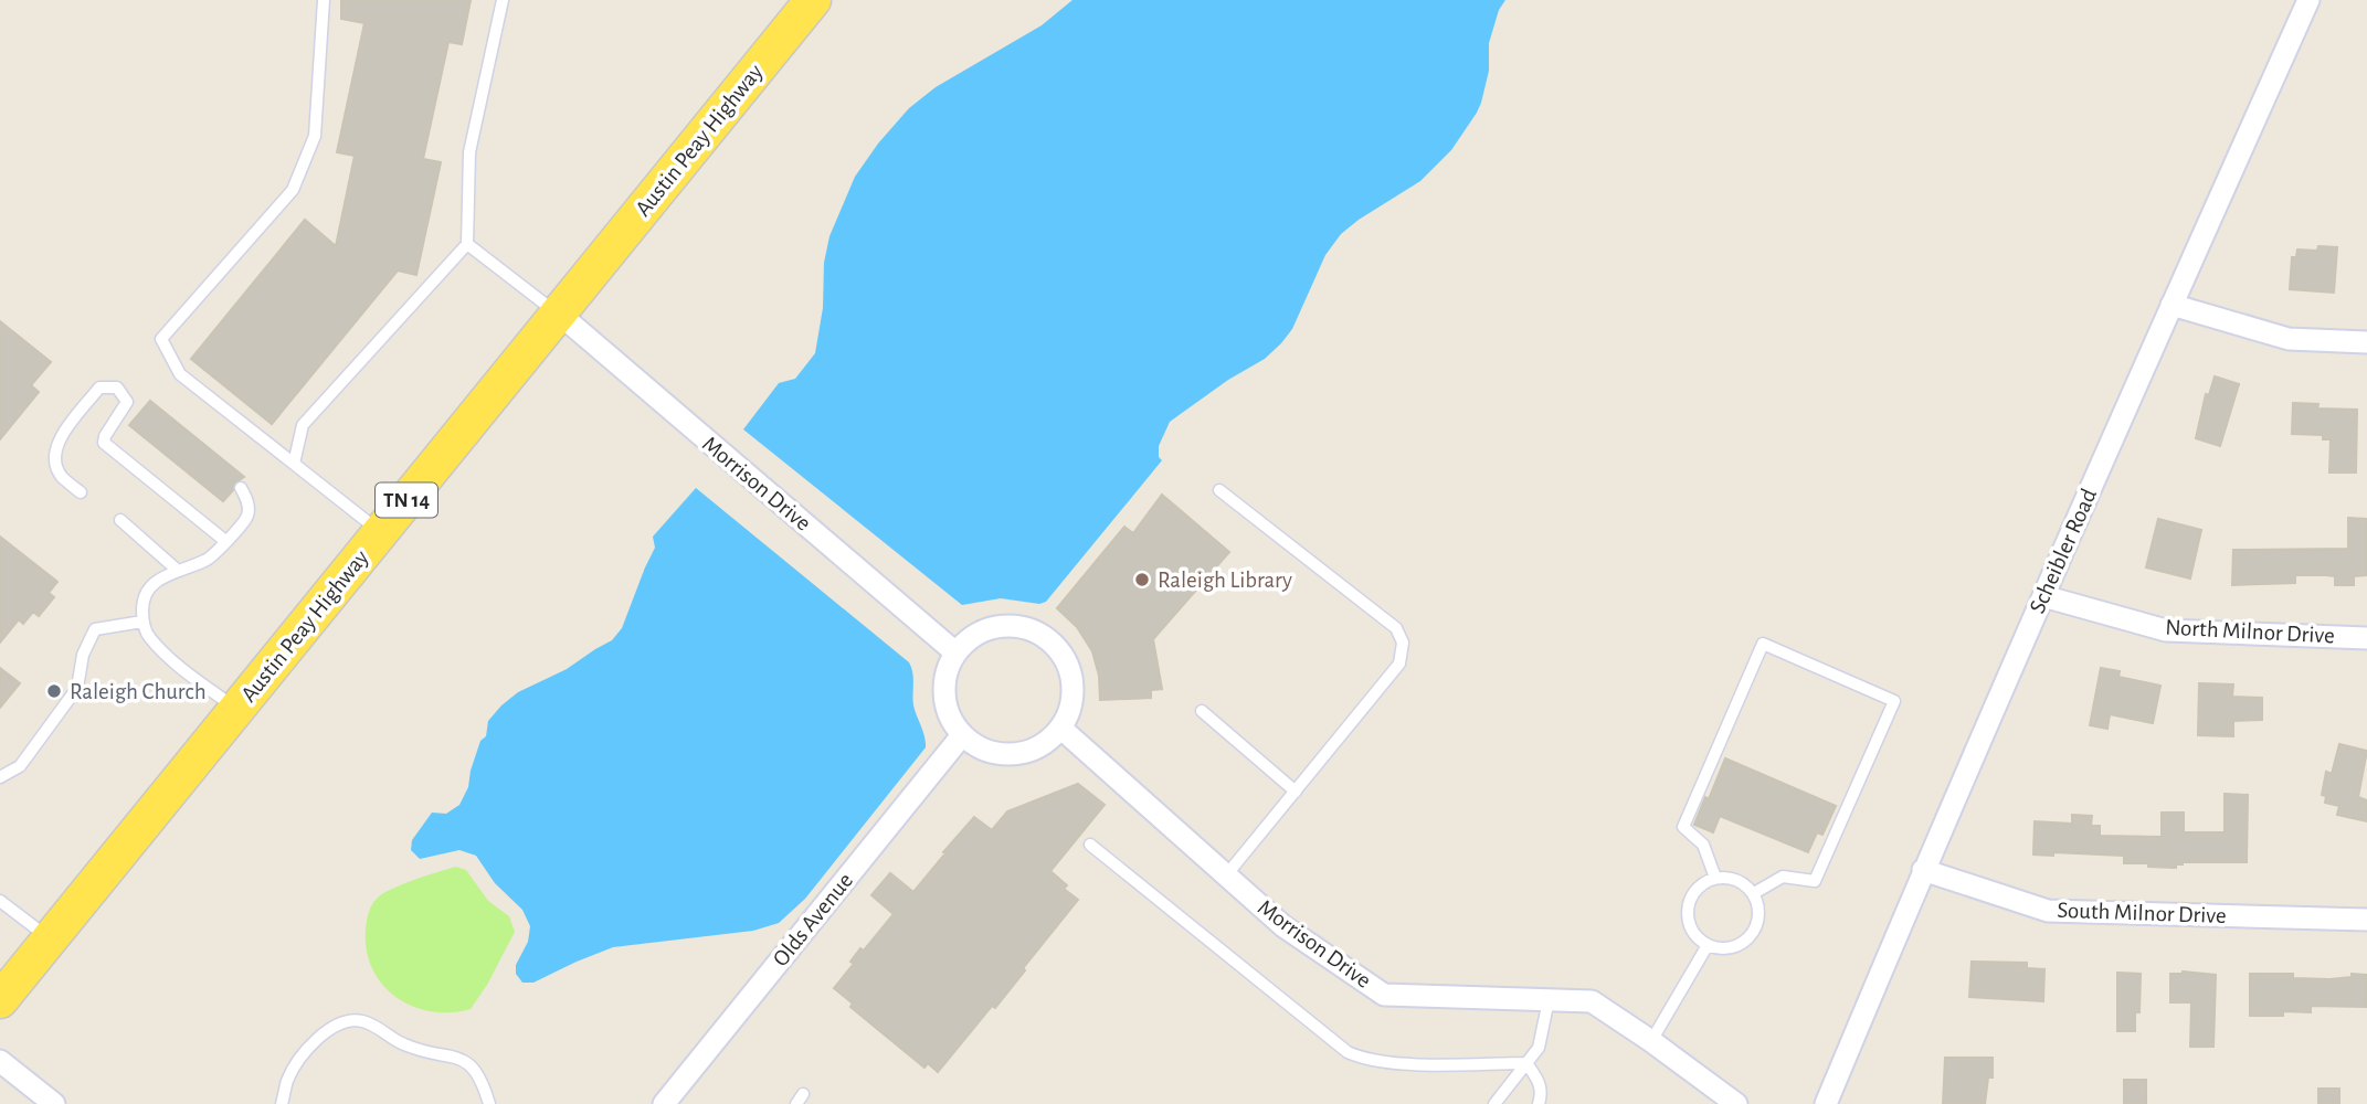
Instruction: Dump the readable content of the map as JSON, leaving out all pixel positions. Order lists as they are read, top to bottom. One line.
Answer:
{"streets":{"main road":["Austin Peay Highway","TN 14"],"street":["Morrison Drive","Scheibler Road","North Milnor Drive","South Milnor Drive","Olds Avenue"]},"crossings":[["Austin Peay Highway","Morrison Drive"],["Morrison Drive","Olds Avenue"],["Scheibler Road","North Milnor Drive"],["Scheibler Road","South Milnor Drive"]],"places":["Raleigh Library","Raleigh Church"]}
